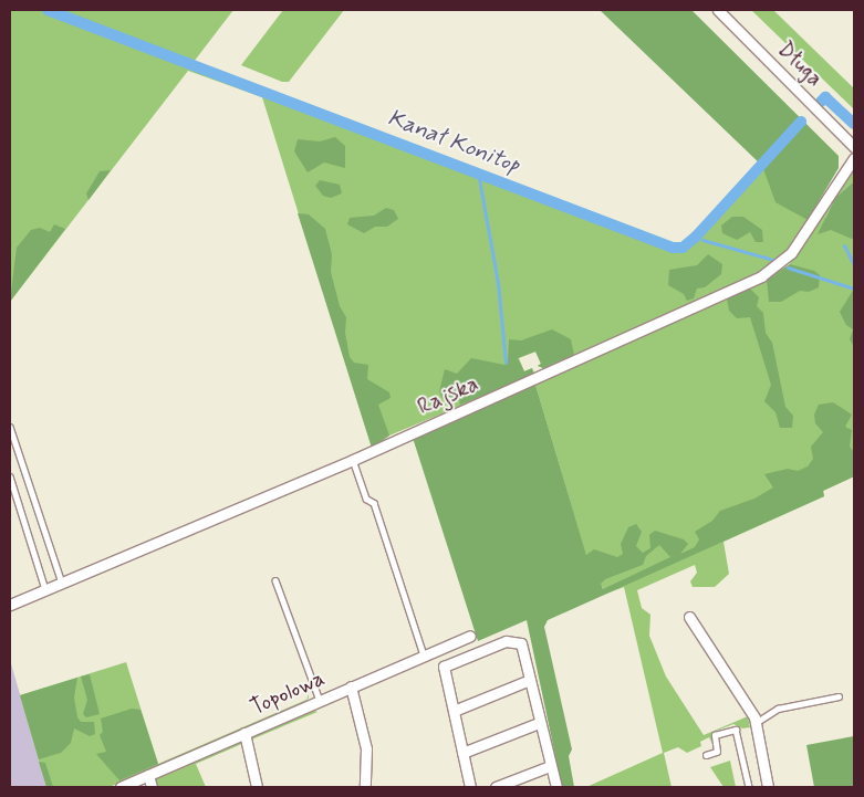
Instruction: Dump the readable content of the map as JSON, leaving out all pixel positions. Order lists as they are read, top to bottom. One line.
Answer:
{"streets":{"street":["Długa","Rajska","Topolowa"]},"water":["Kanał Konitop"]}
